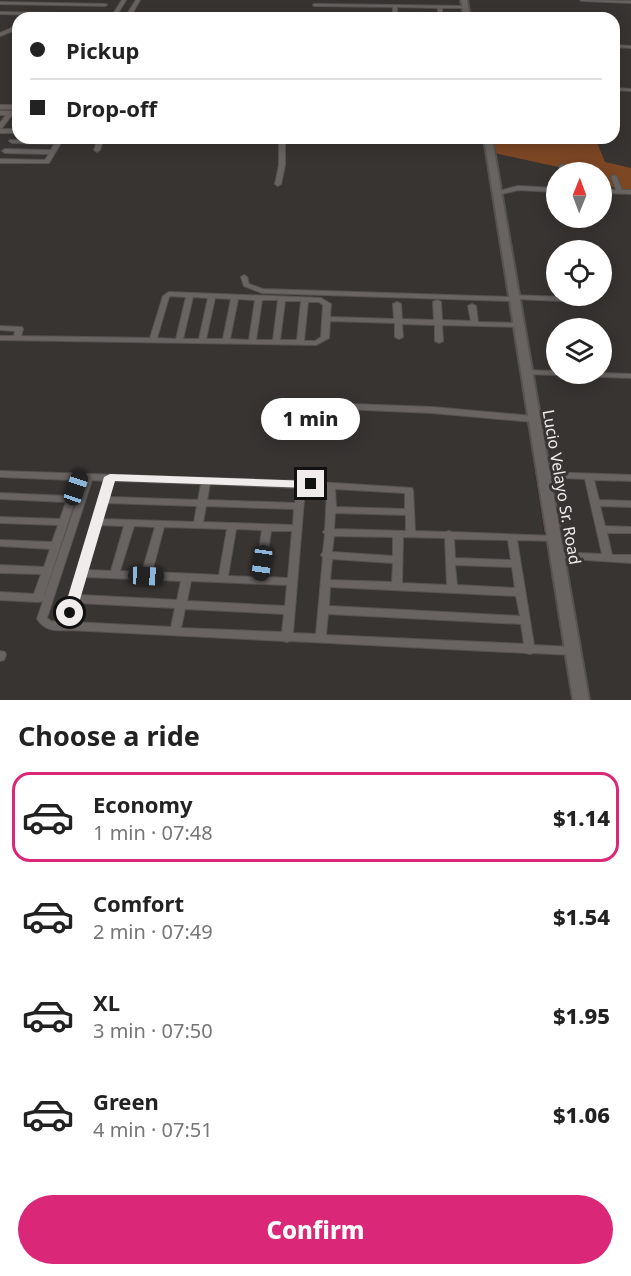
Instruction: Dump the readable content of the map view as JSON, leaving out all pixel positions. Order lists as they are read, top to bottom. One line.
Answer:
{"streets":{"main road":["Lucio Velayo Sr. Road"]},"north":"top","page":{"banner":["Pickup","Drop-off"],"bubble":"1 min","heading":"Choose a ride","list":[{"name":"Economy","note":"1 min · 07:48","value":"$1.14"},{"name":"Comfort","note":"2 min · 07:49","value":"$1.54"},{"name":"XL","note":"3 min · 07:50","value":"$1.95"},{"name":"Green","note":"4 min · 07:51","value":"$1.06"}],"buttons":"Confirm"}}
